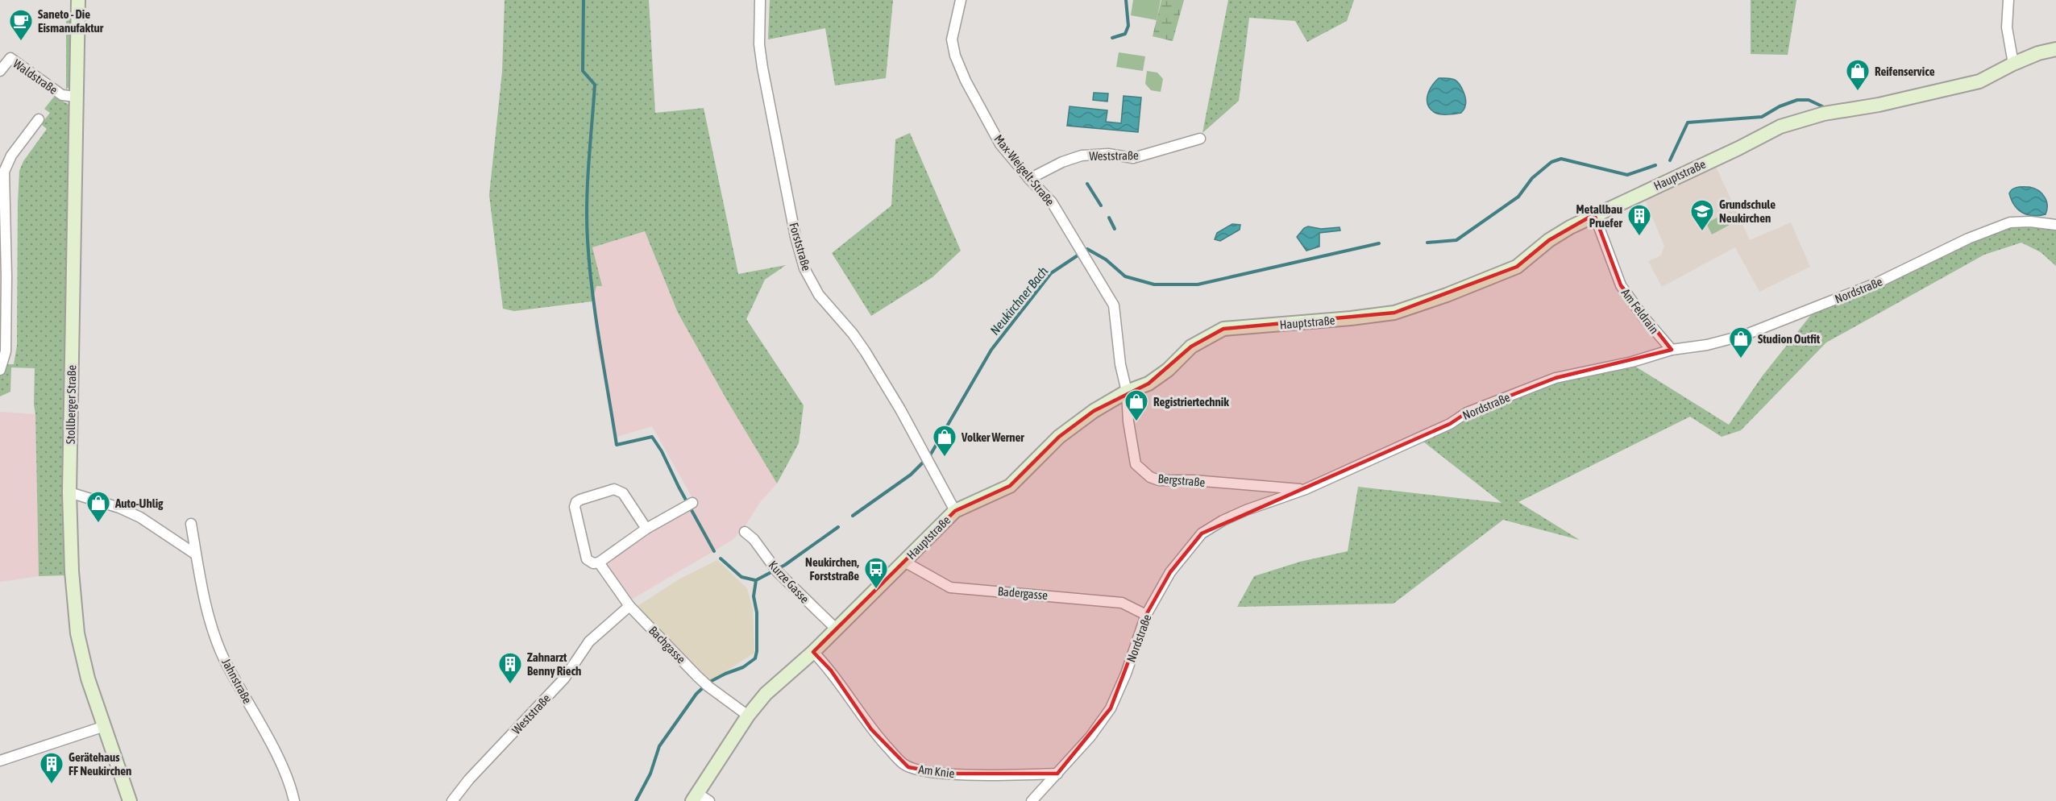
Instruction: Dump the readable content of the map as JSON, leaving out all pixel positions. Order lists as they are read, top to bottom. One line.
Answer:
{"streets":{"street":["Waldstraße","Weststraße","Max-Weigelt-Straße","Hauptstraße","Forststraße","Nordstraße","Am Feldrain","Stollberger Straße","Bergstraße","Kurze Gasse","Badergasse","Bachgasse","Jahnstraße","Am Knie"]},"crossings":[["Waldstraße","Stollberger Straße"],["Weststraße","Max-Weigelt-Straße"],["Weststraße","Bachgasse"],["Max-Weigelt-Straße","Hauptstraße"],["Max-Weigelt-Straße","Bergstraße"],["Hauptstraße","Forststraße"],["Hauptstraße","Am Feldrain"],["Hauptstraße","Bergstraße"],["Hauptstraße","Kurze Gasse"],["Hauptstraße","Badergasse"],["Hauptstraße","Bachgasse"],["Hauptstraße","Am Knie"],["Nordstraße","Am Feldrain"],["Nordstraße","Bergstraße"],["Nordstraße","Badergasse"],["Nordstraße","Am Knie"]],"water":["Neukirchner Bach"],"places":{"cafe":["Saneto - Die Eismanufaktur"],"shop":["Reifenservice","Studion Outfit","Registriertechnik","Volker Werner","Auto-Uhlig"],"school or university":["Grundschule Neukirchen"],"building":["Metallbau Pruefer","Zahnarzt Benny Riech","Gerätehaus FF Neukirchen"],"bus stop":["Neukirchen, Forststraße"]}}
